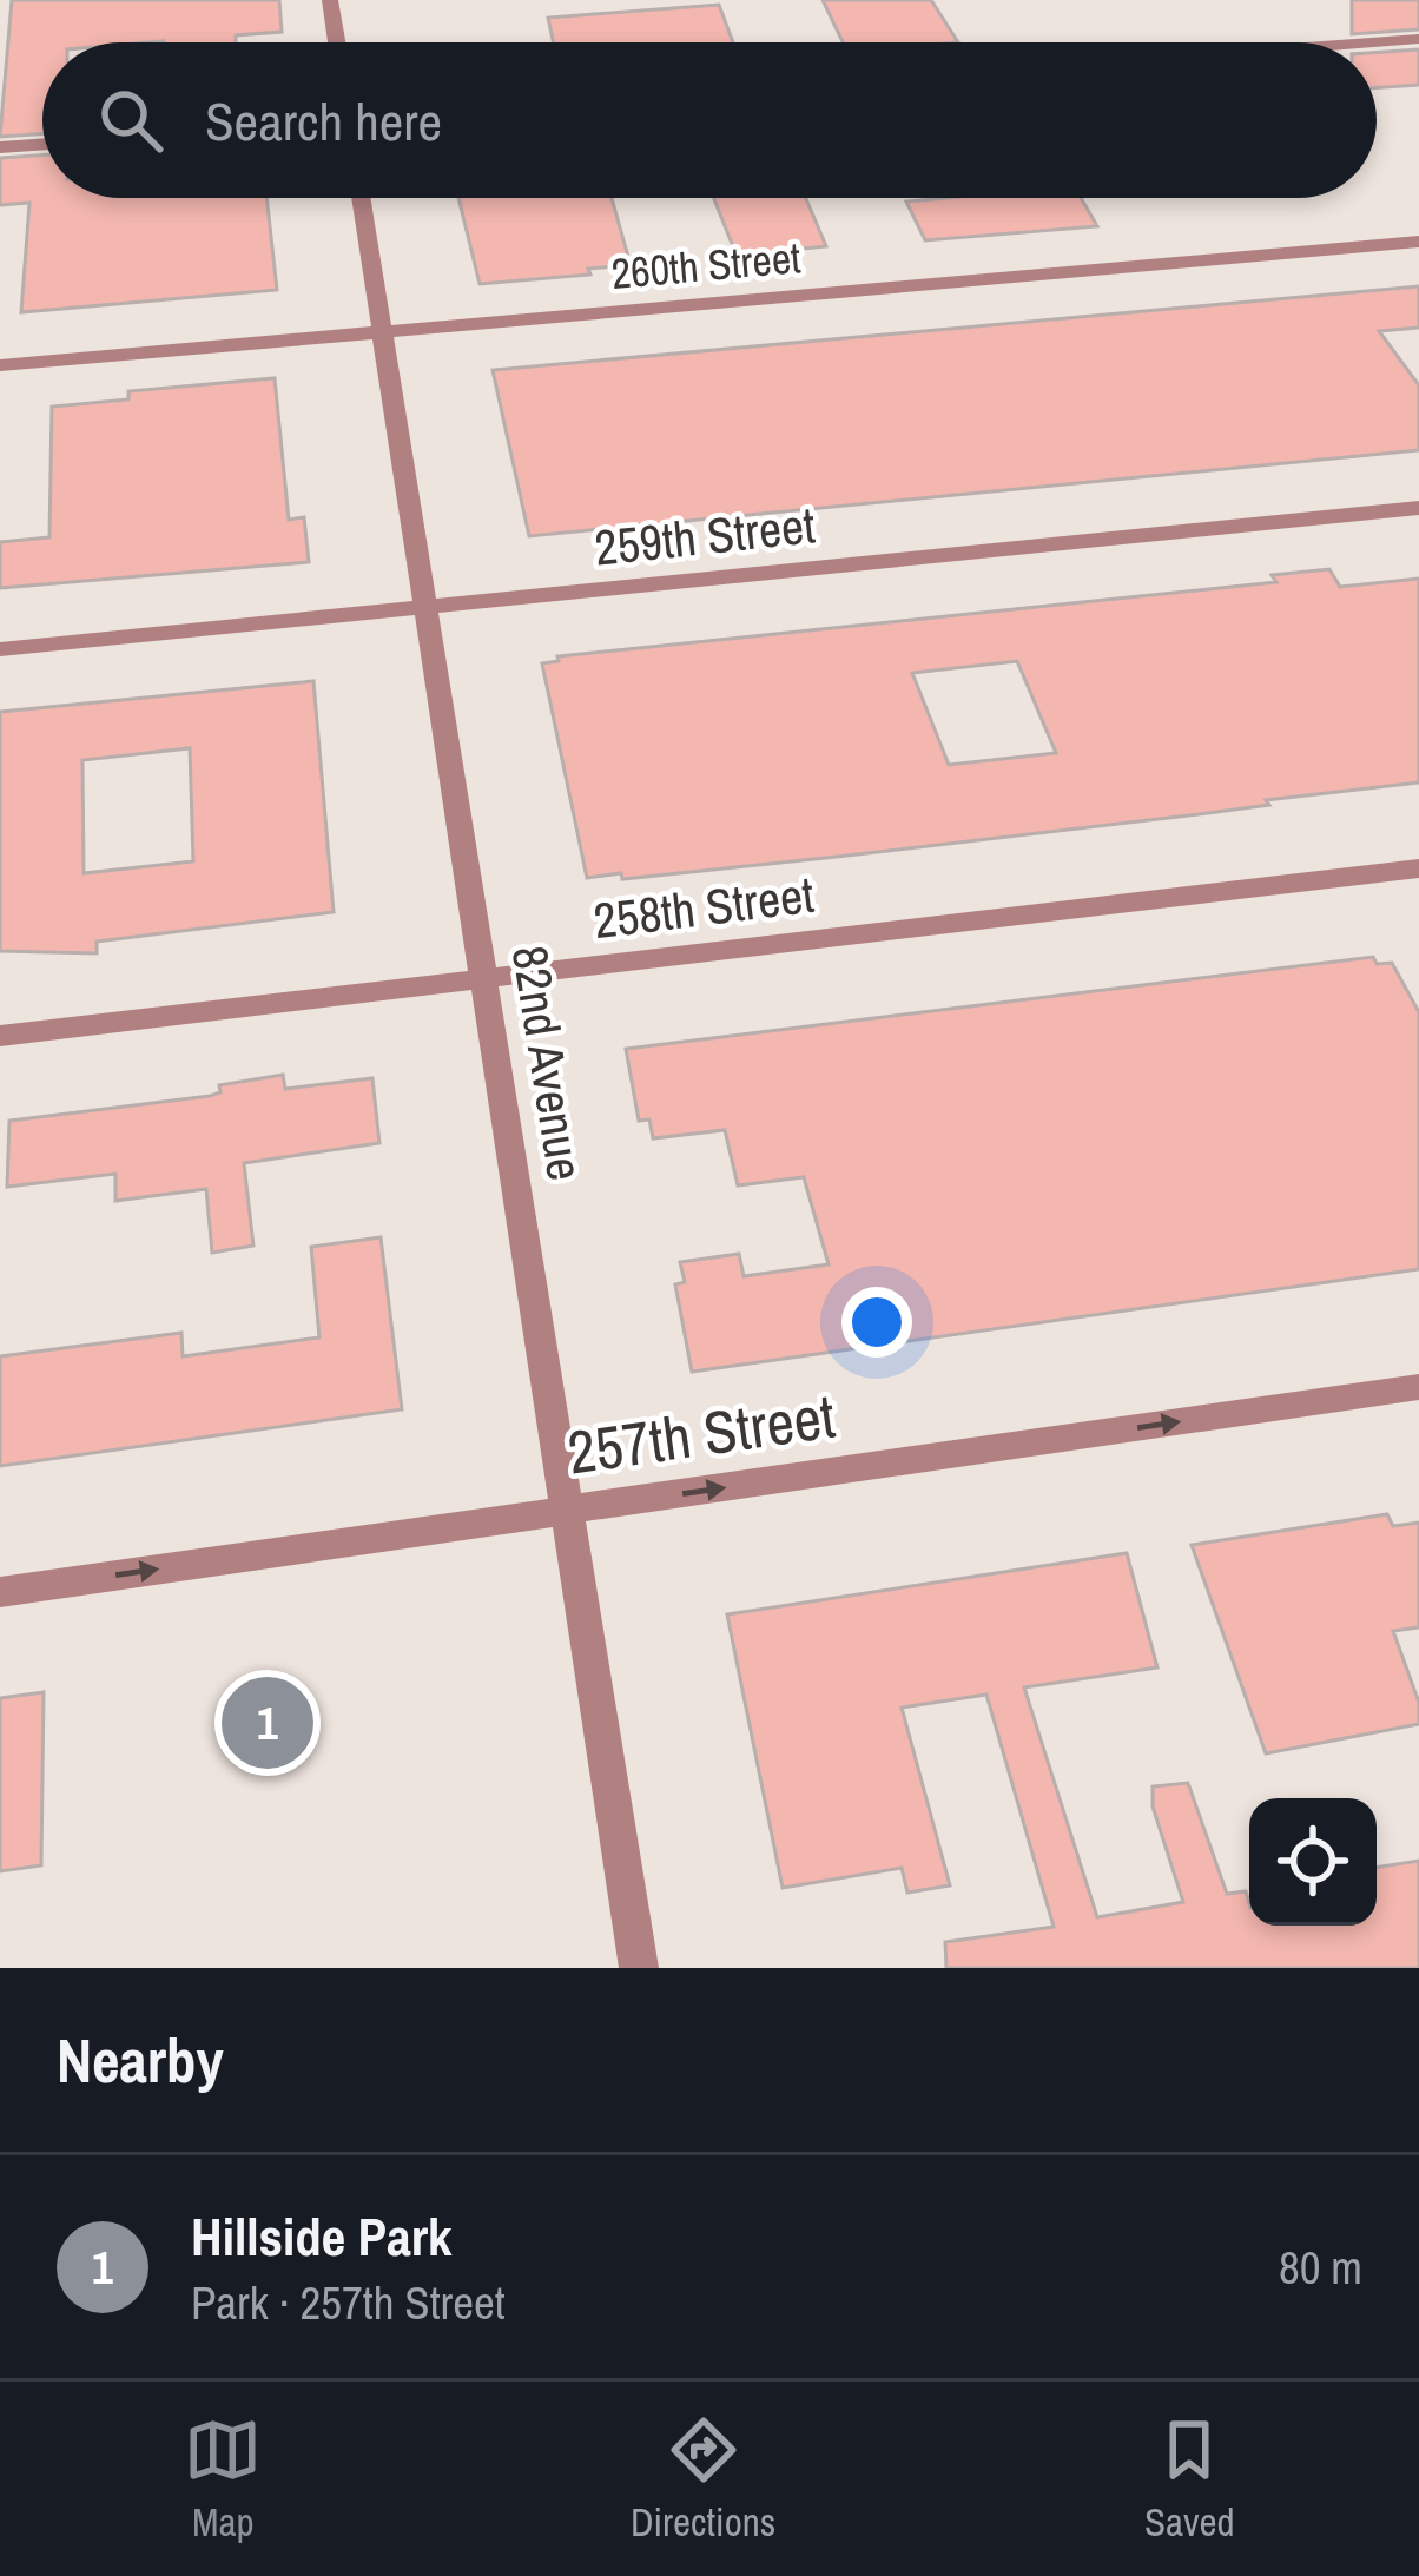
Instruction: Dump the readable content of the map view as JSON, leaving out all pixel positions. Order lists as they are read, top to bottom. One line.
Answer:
{"streets":{"street":["260th Street","259th Street","258th Street","82nd Avenue","257th Street"]},"crossings":[["260th Street","82nd Avenue"],["259th Street","82nd Avenue"],["258th Street","82nd Avenue"],["82nd Avenue","257th Street"]],"one_way":["257th Street"],"page":{"search":"Search here","pins":"1","heading":"Nearby","list":[{"mark":"1","name":"Hillside Park","note":"Park · 257th Street","value":"80 m"}],"nav":["Map","Directions","Saved"]}}
